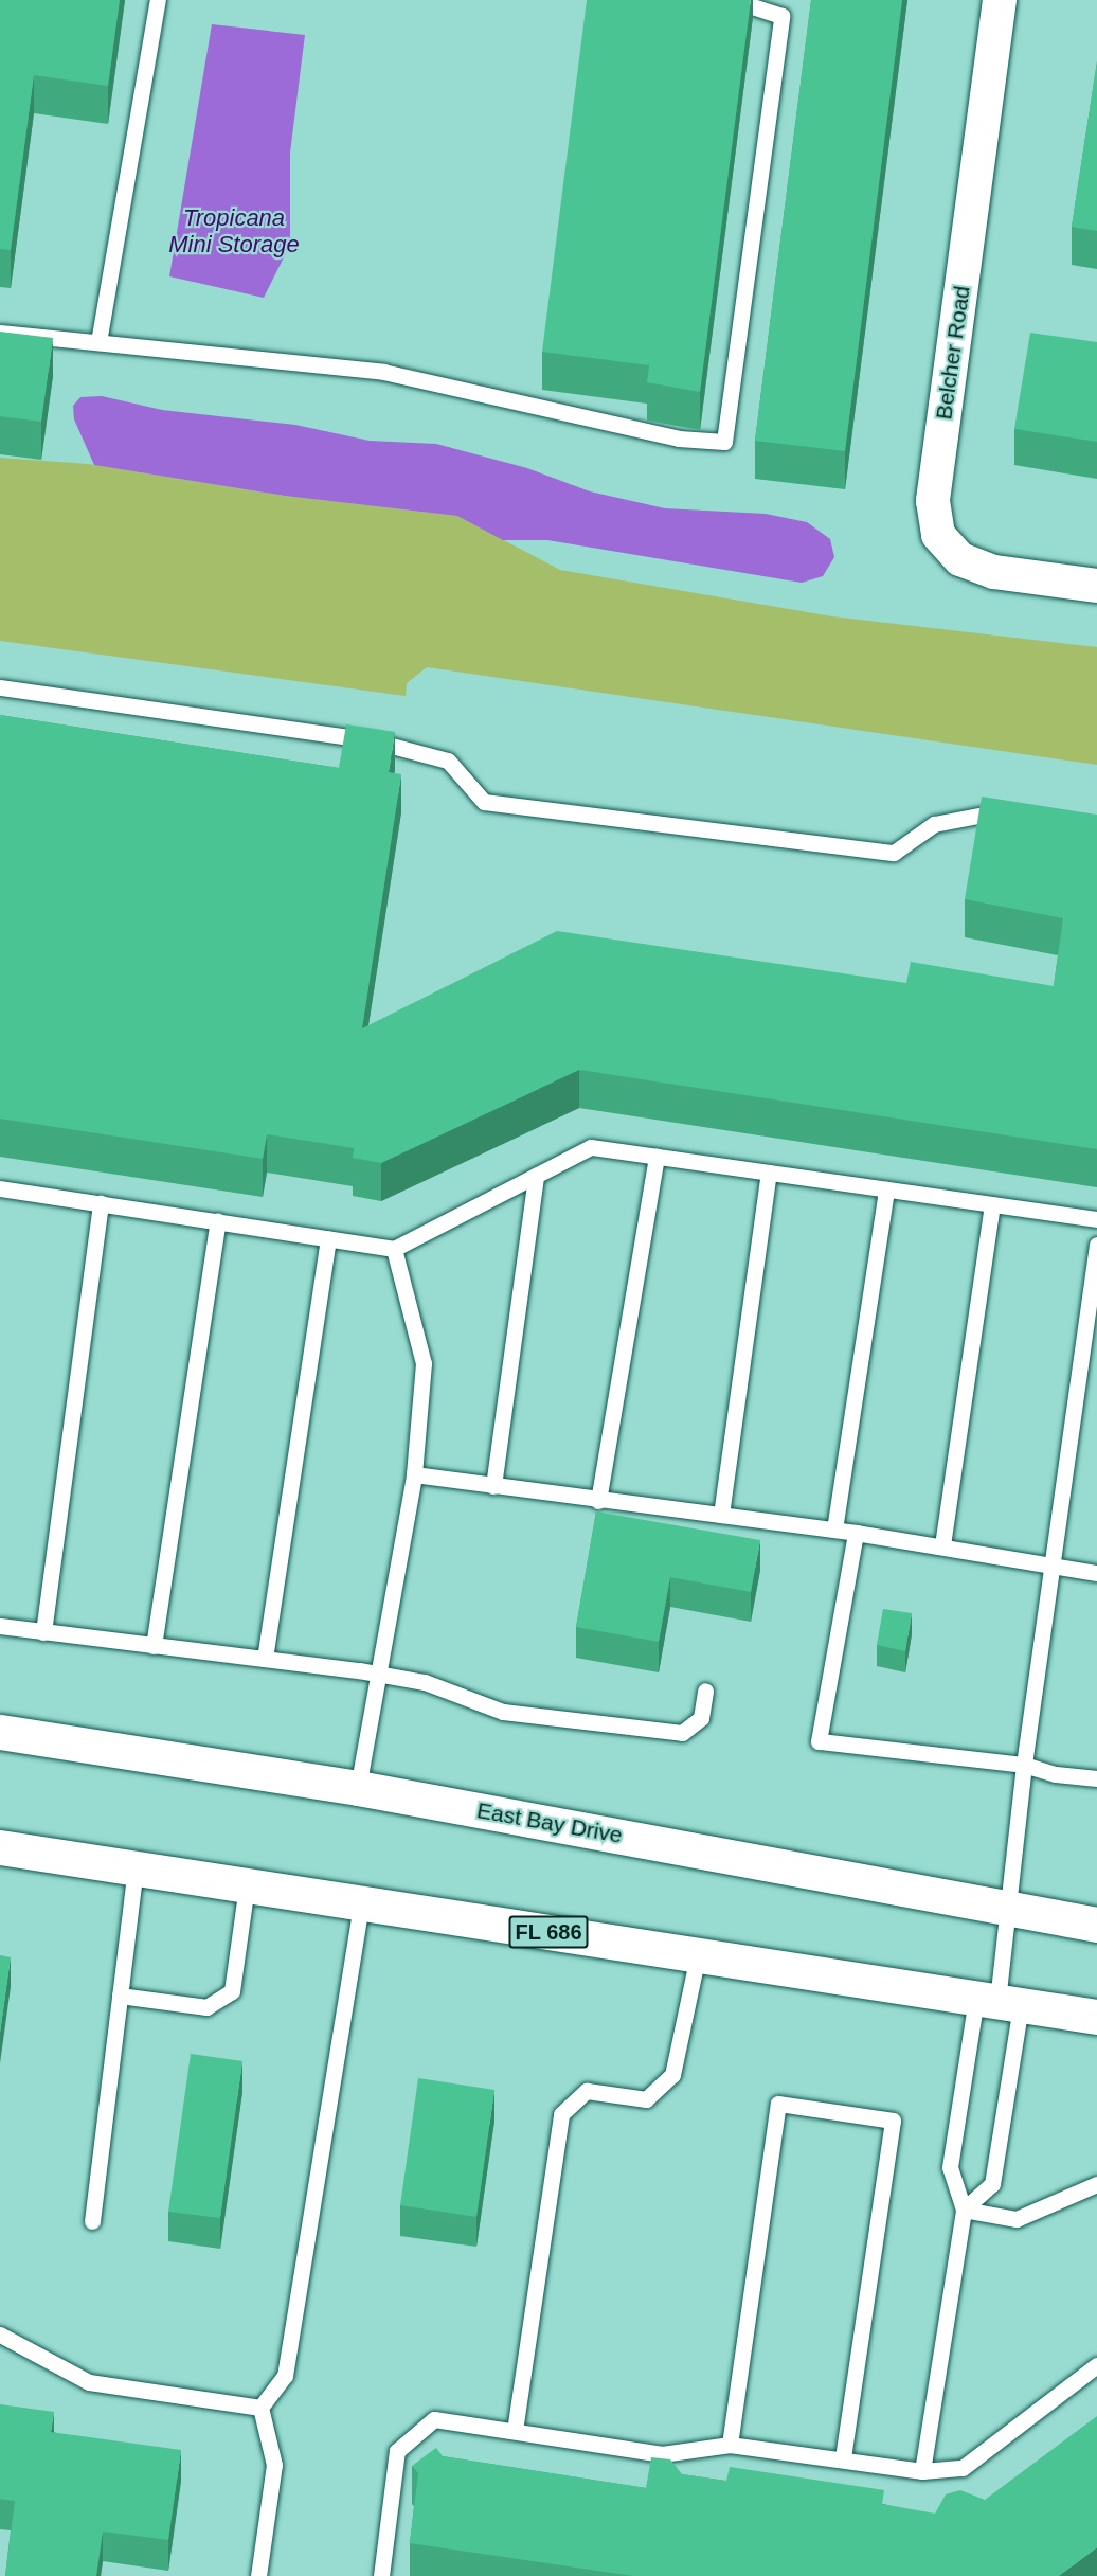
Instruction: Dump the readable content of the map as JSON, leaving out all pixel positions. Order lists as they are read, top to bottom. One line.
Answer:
{"streets":{"main road":["East Bay Drive","FL 686"],"street":["Belcher Road"]},"water":["Tropicana Mini Storage"]}
